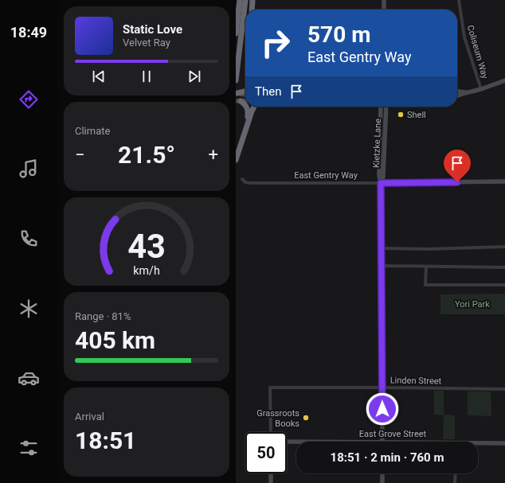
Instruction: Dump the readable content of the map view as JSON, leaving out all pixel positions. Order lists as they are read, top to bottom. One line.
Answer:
{"streets":{"main road":["Kietzke Lane","East Gentry Way","East Grove Street"],"street":["Coliseum Way","Linden Street"]},"crossings":[["Kietzke Lane","East Gentry Way"],["Kietzke Lane","Linden Street"]],"parks":["Yori Park"],"places":["Shell","Grassroots Books"],"page":{"tabs":"18:49","turn":["570 m","East Gentry Way"],"song":["Static Love","Velvet Ray"],"then":"Then","tile":["Climate",["Range · 81%","405 km"],["Arrival","18:51"]],"heat":["−","21.5°","+"],"limit":"50","trip":"18:51 · 2 min · 760 m","gauge":["43","km/h"]}}
